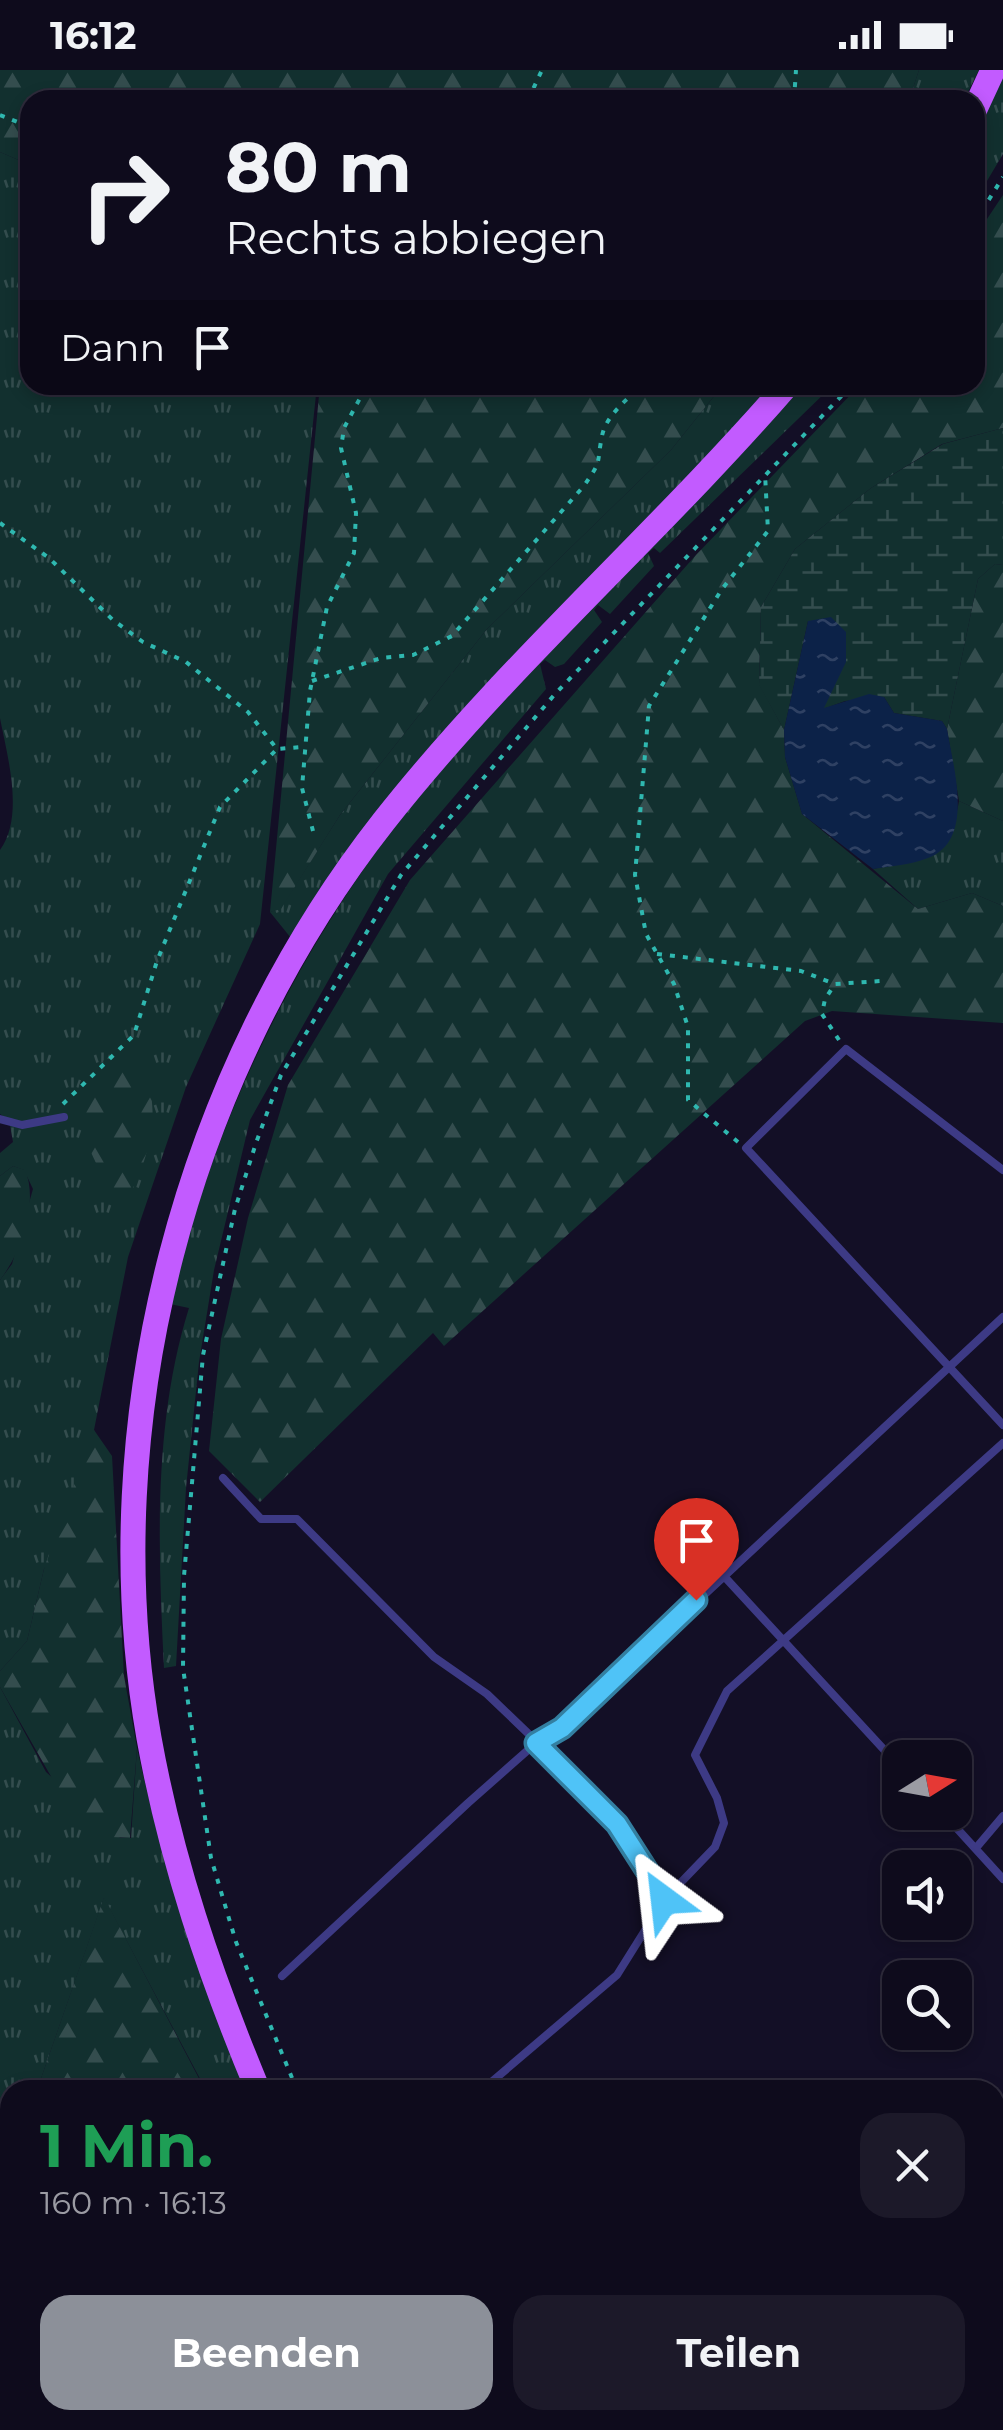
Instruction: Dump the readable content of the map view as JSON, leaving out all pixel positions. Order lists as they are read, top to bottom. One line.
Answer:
{"north":"right","page":{"status":"16:12","turn":["80 m","Rechts abbiegen"],"then":"Dann","heading":["1 Min.","160 m · 16:13"],"buttons":["Beenden","Teilen"]}}
